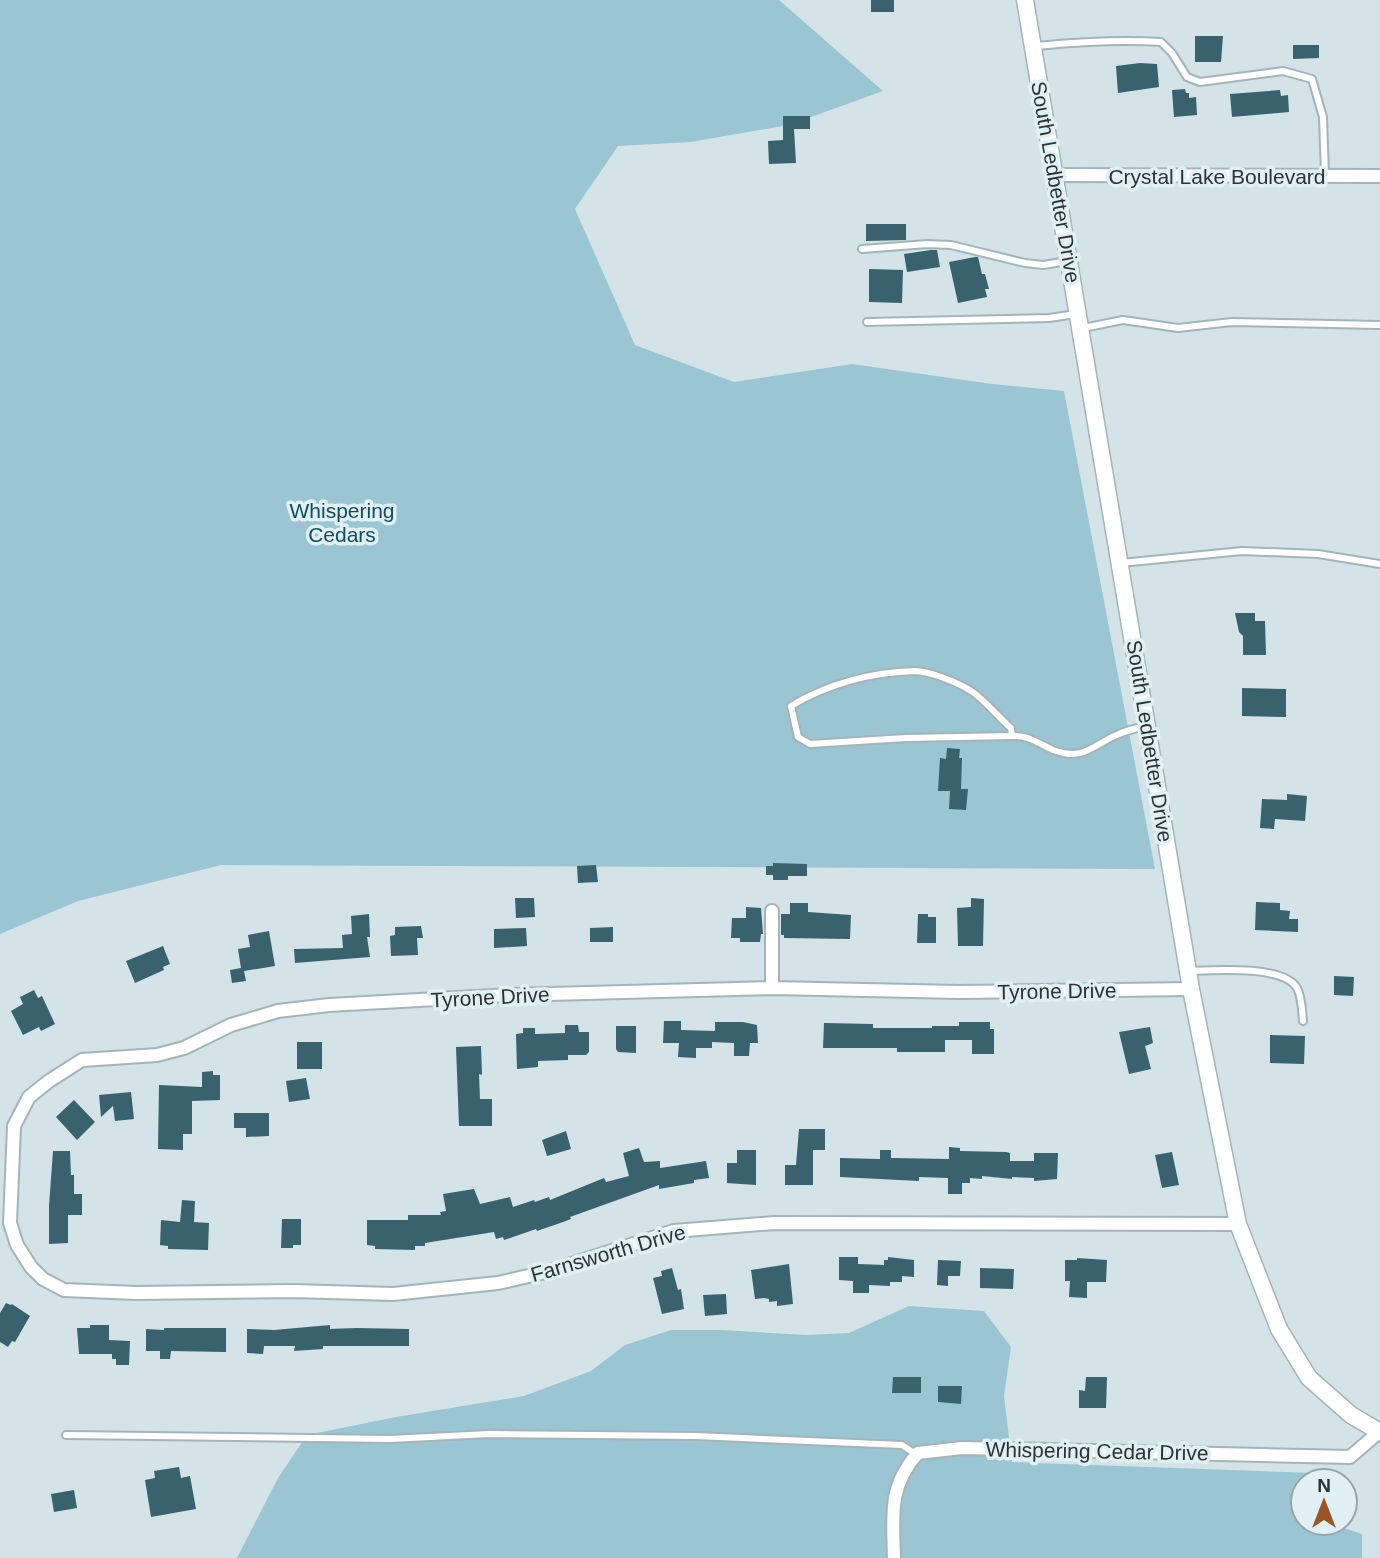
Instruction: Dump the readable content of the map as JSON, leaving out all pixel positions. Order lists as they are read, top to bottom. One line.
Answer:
{"streets":{"street":["Crystal Lake Boulevard","South Ledbetter Drive","Tyrone Drive","Farnsworth Drive","Whispering Cedar Drive"]},"crossings":[["Crystal Lake Boulevard","South Ledbetter Drive"],["South Ledbetter Drive","Tyrone Drive"],["South Ledbetter Drive","Farnsworth Drive"],["South Ledbetter Drive","Whispering Cedar Drive"],["Tyrone Drive","Farnsworth Drive"]],"parks":["Whispering Cedars"],"north":"top"}
